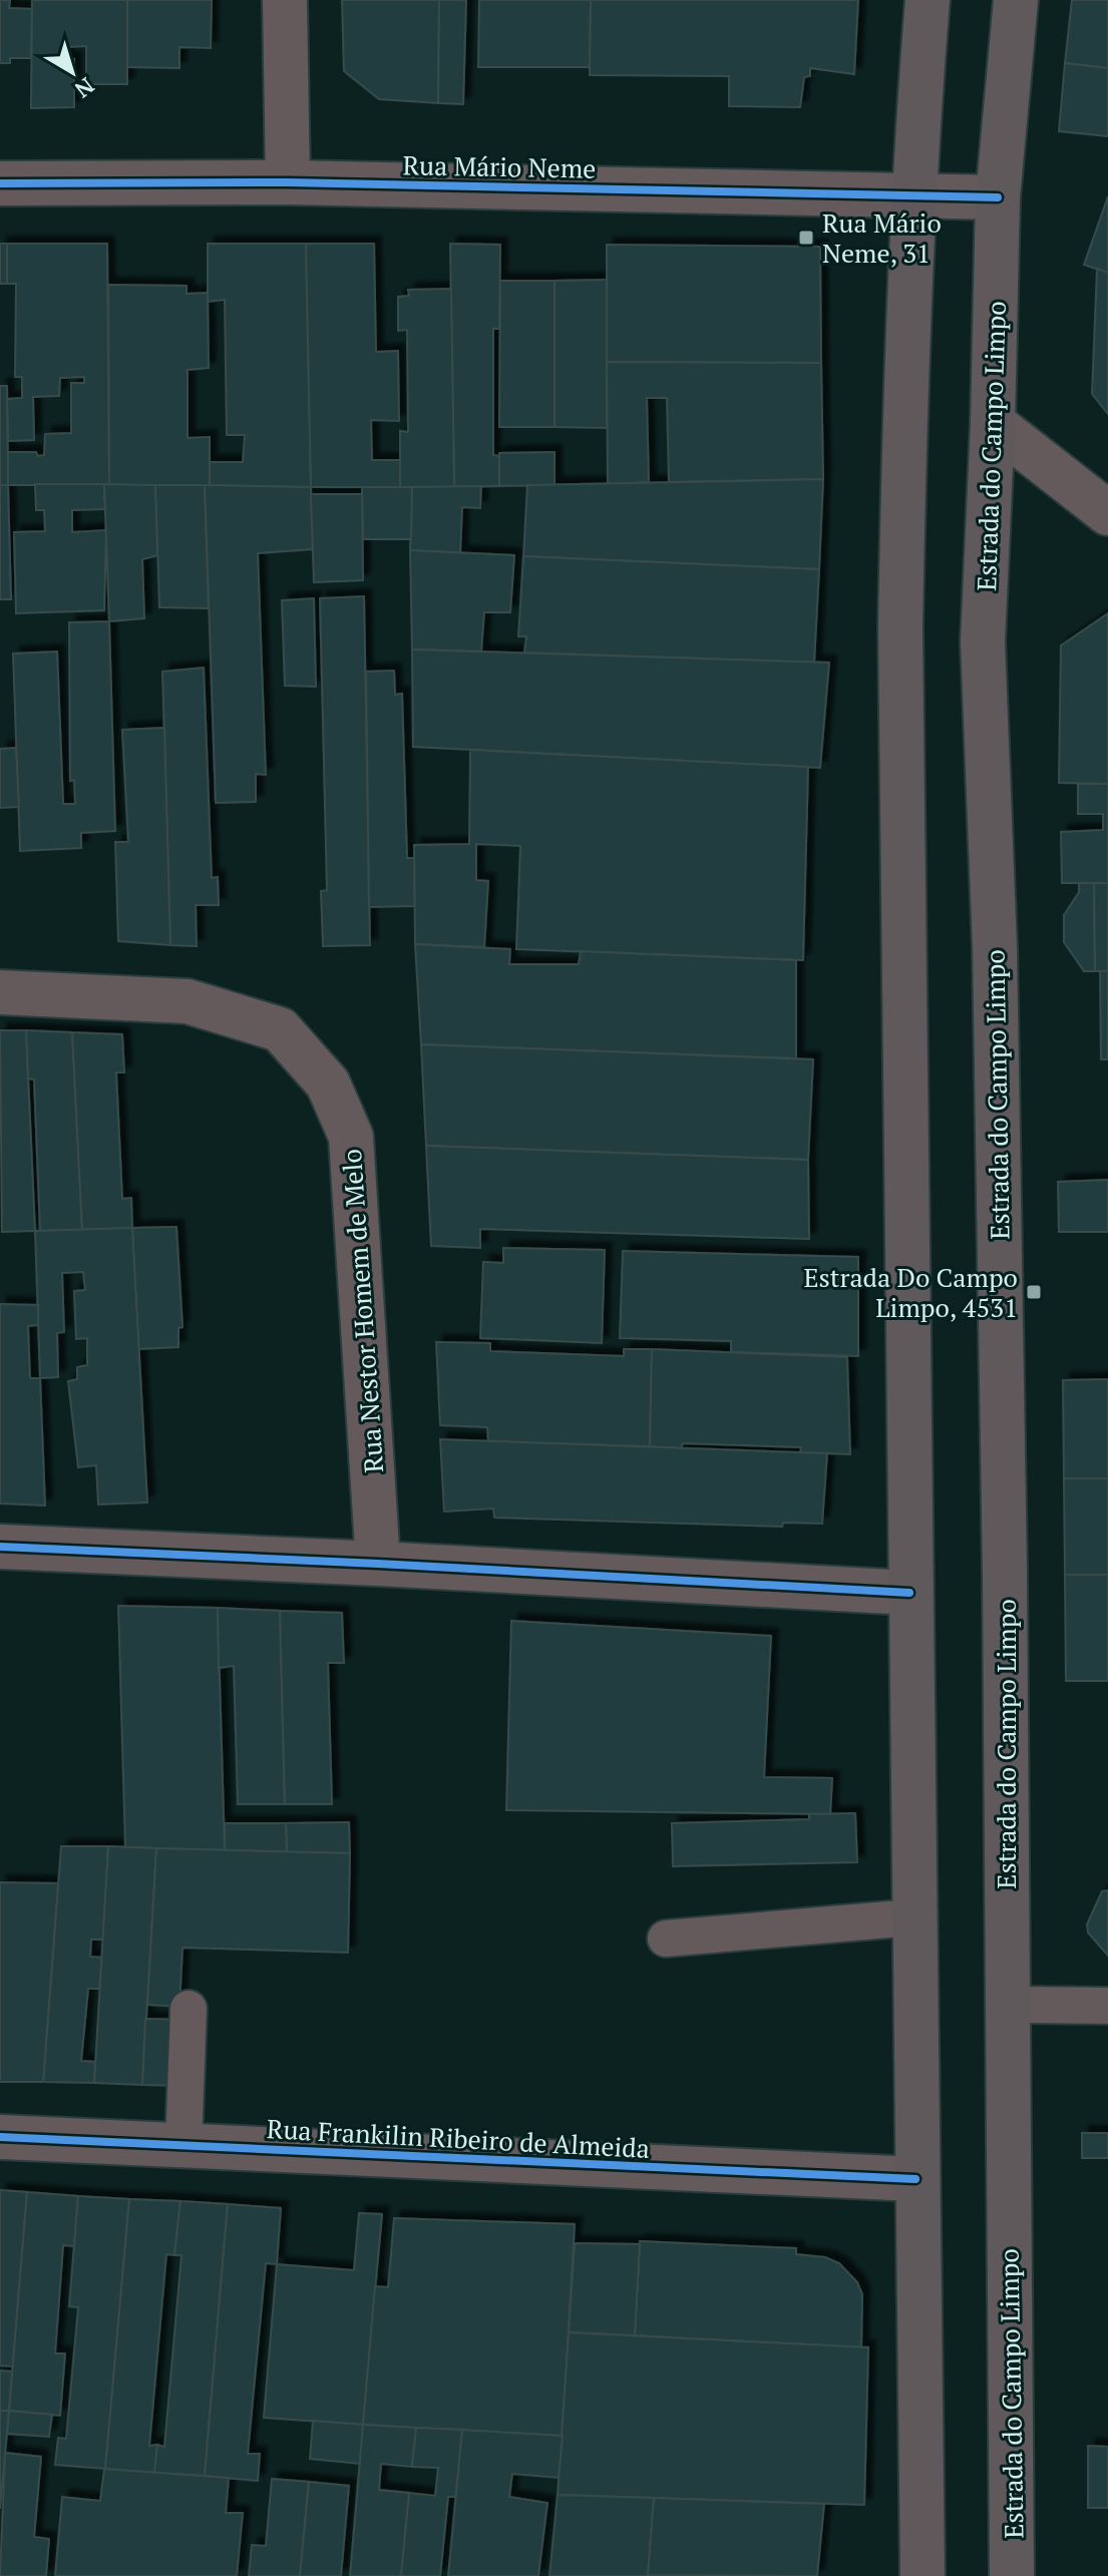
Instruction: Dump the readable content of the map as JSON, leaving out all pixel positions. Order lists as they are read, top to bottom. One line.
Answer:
{"streets":{"main road":["Estrada do Campo Limpo"],"street":["Rua Mário Neme","Rua Nestor Homem de Melo","Rua Frankilin Ribeiro de Almeida"]},"crossings":[["Rua Mário Neme","Estrada do Campo Limpo"]],"places":{"transit":["Rua Mário Neme, 31","Estrada Do Campo Limpo, 4531"]},"north":"bottom right"}
